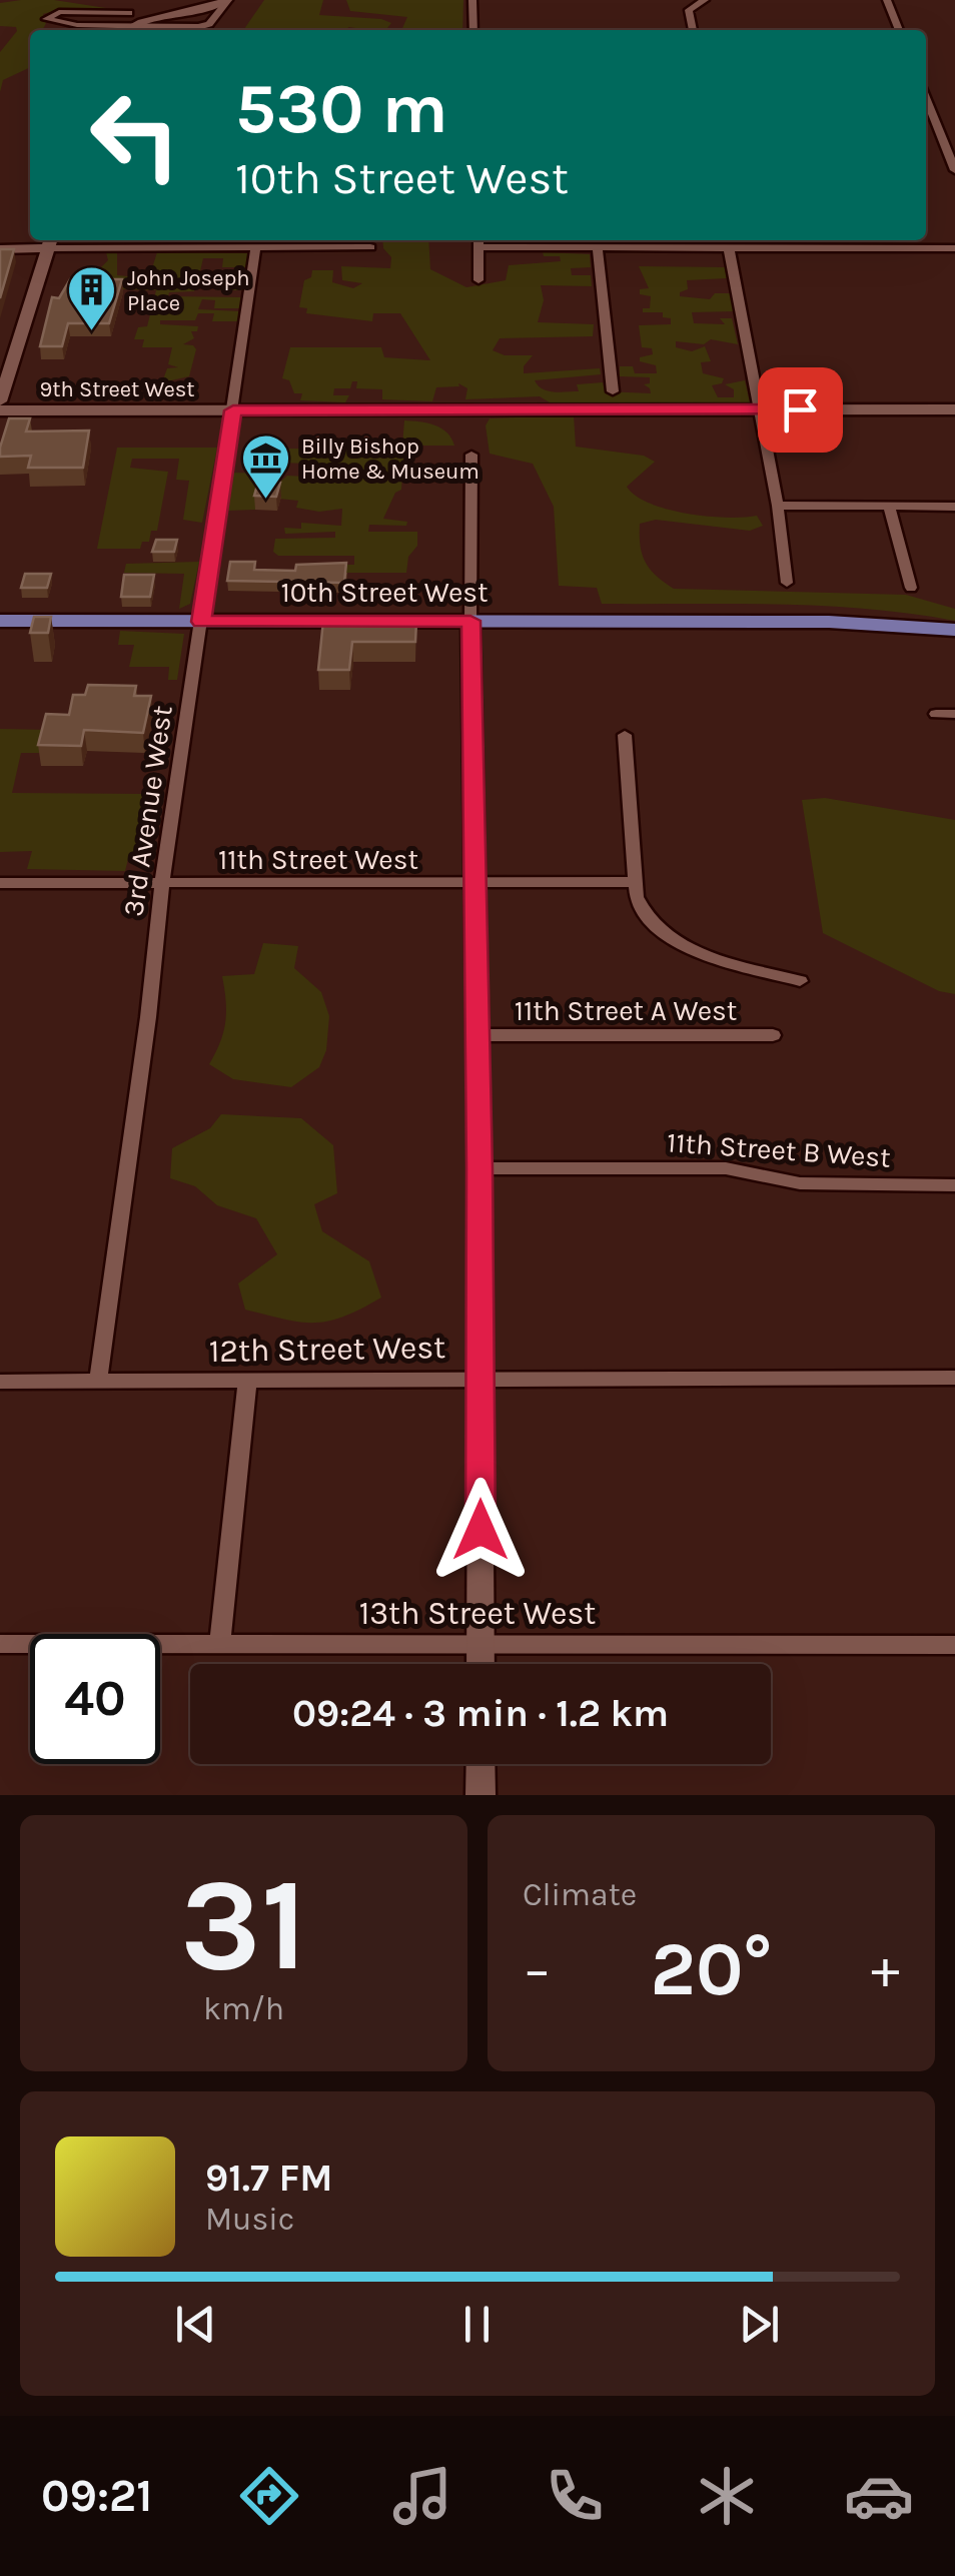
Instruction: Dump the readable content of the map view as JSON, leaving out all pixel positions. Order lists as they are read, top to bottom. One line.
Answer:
{"streets":{"main road":["10th Street West"],"street":["9th Street West","3rd Avenue West","11th Street West","11th Street A West","11th Street B West","12th Street West","13th Street West"]},"crossings":[["9th Street West","3rd Avenue West"],["10th Street West","3rd Avenue West"],["3rd Avenue West","11th Street West"],["3rd Avenue West","12th Street West"]],"places":{"building":["John Joseph Place"],"museum":["Billy Bishop Home & Museum"]},"page":{"turn":["530 m","10th Street West"],"limit":"40","trip":"09:24 · 3 min · 1.2 km","tile":[["31","km/h"],"Climate"],"heat":["−","20°","+"],"song":["91.7 FM","Music"],"tabs":"09:21"}}
